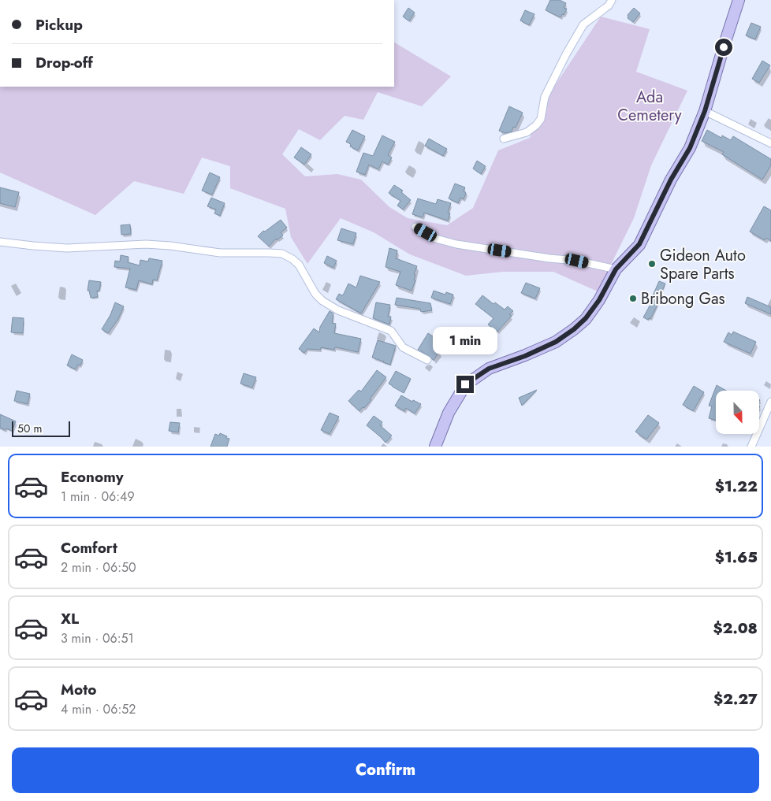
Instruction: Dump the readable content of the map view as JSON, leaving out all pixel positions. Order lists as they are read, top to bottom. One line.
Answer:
{"parks":["Ada Cemetery"],"places":["Gideon Auto Spare Parts","Bribong Gas"],"scale_bar":"50 m","north":"bottom","page":{"banner":["Pickup","Drop-off"],"bubble":"1 min","scale":"50 m","list":[{"name":"Economy","note":"1 min · 06:49","value":"$1.22"},{"name":"Comfort","note":"2 min · 06:50","value":"$1.65"},{"name":"XL","note":"3 min · 06:51","value":"$2.08"},{"name":"Moto","note":"4 min · 06:52","value":"$2.27"}],"buttons":"Confirm"}}
